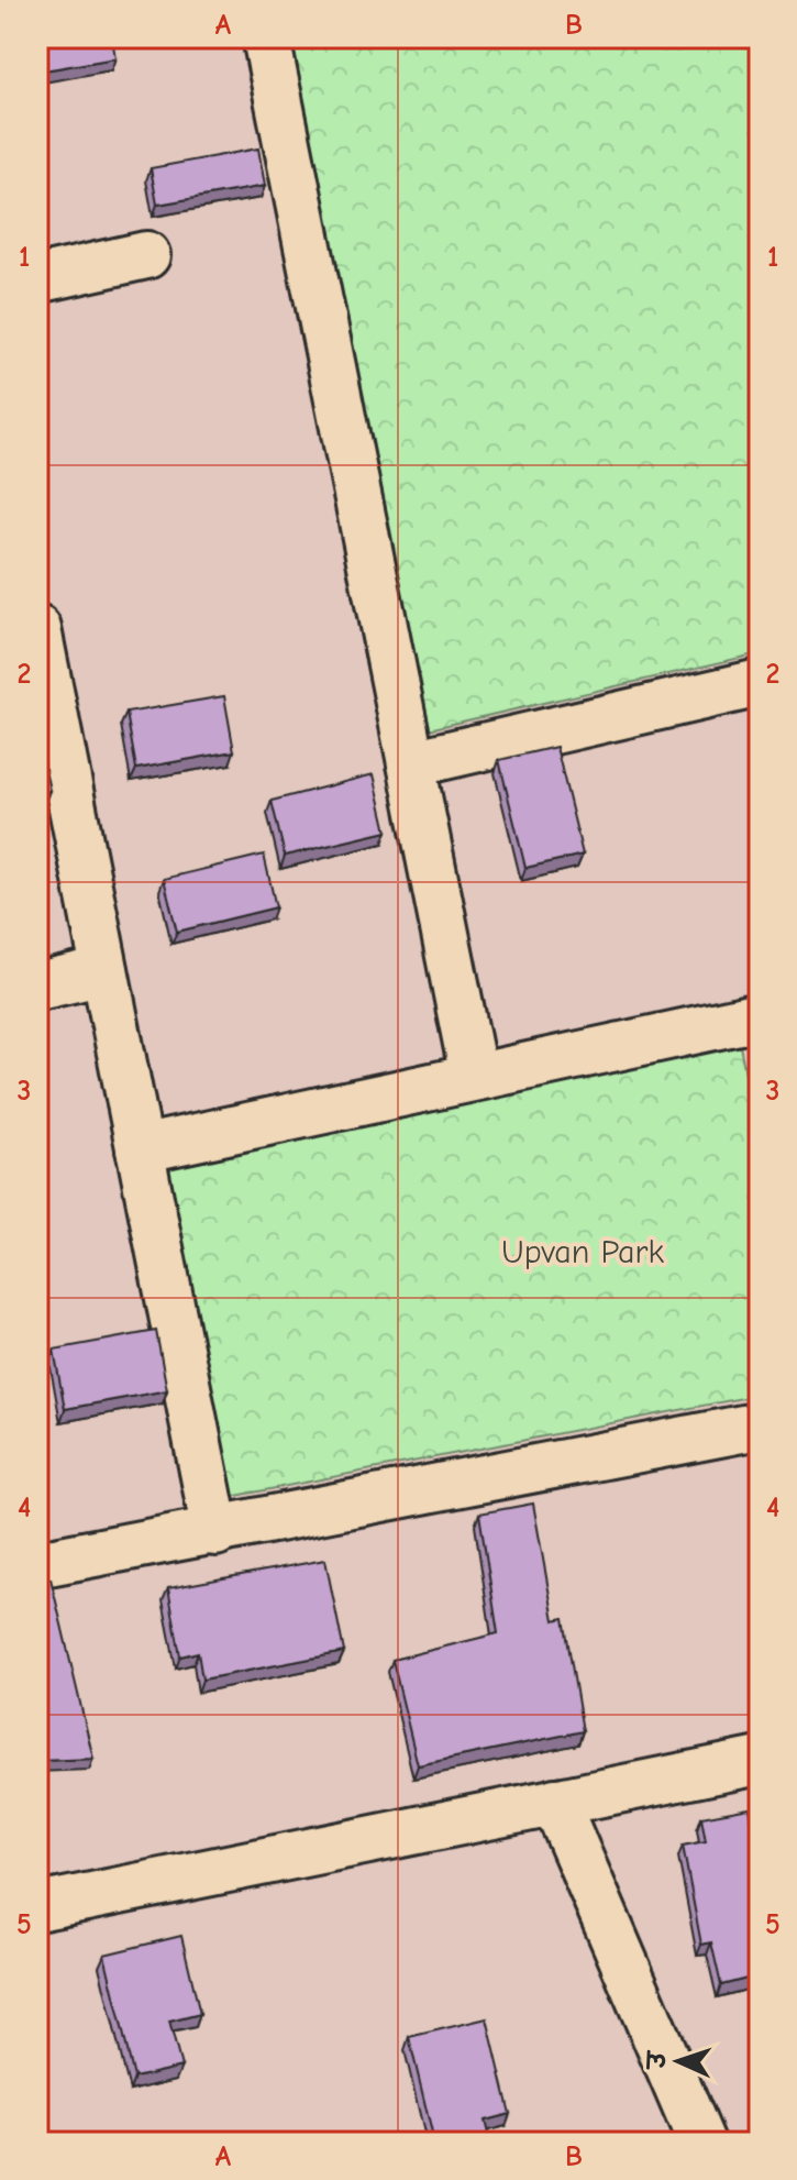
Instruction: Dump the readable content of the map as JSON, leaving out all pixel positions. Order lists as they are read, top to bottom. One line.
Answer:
{"parks":["Upvan Park"],"north":"left","grid":{"columns":["A","B"],"rows":["1","2","3","4","5"]}}
